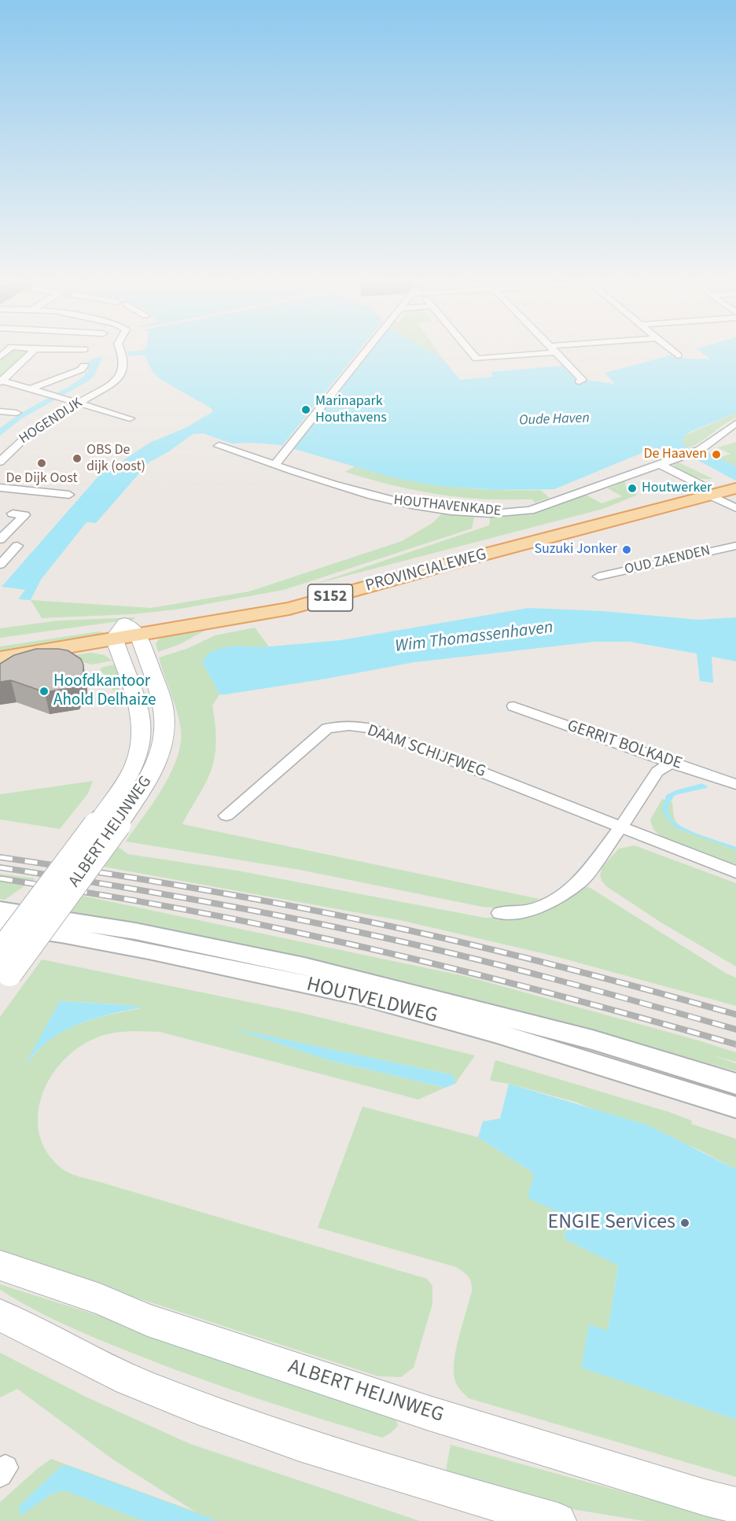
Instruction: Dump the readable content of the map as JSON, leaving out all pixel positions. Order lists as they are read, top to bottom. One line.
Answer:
{"streets":{"main road":["PROVINCIALEWEG","S152","ALBERT HEIJNWEG"],"street":["HOGENDIJK","HOUTHAVENKADE","OUD ZAENDEN","GERRIT BOLKADE","DAAM SCHIJFWEG","HOUTVELDWEG"]},"crossings":[["PROVINCIALEWEG","ALBERT HEIJNWEG"]],"water":["Oude Haven","Wim Thomassenhaven"],"places":["Marinapark Houthavens","De Haaven","OBS De dijk (oost)","De Dijk Oost","Houtwerker","Suzuki Jonker","Hoofdkantoor Ahold Delhaize","ENGIE Services"]}
